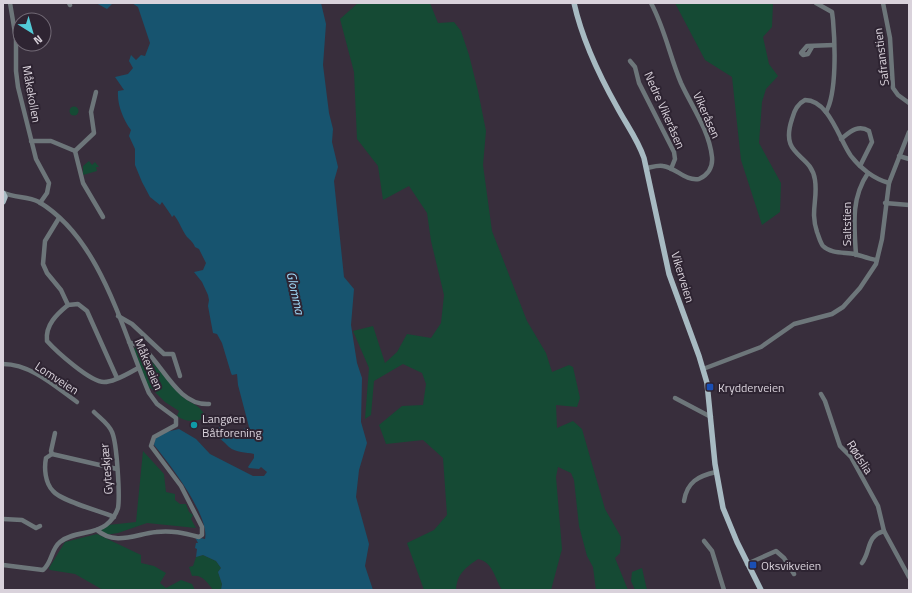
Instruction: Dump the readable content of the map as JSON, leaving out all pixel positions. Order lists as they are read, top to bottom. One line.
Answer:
{"streets":{"main road":["Vikerveien"],"street":["Safranstien","Måkekollen","Nedre Vikeråsen","Vikeråsen","Saltstien","Måkeveien","Lomveien","Rødslia","Gyteskjær"]},"crossings":[["Måkekollen","Måkeveien"],["Nedre Vikeråsen","Vikeråsen"],["Vikeråsen","Vikerveien"]],"water":["Glomma"],"places":{"transit":["Krydderveien","Oksvikveien"],"other":["Langøen Båtforening"]},"north":"bottom right"}
